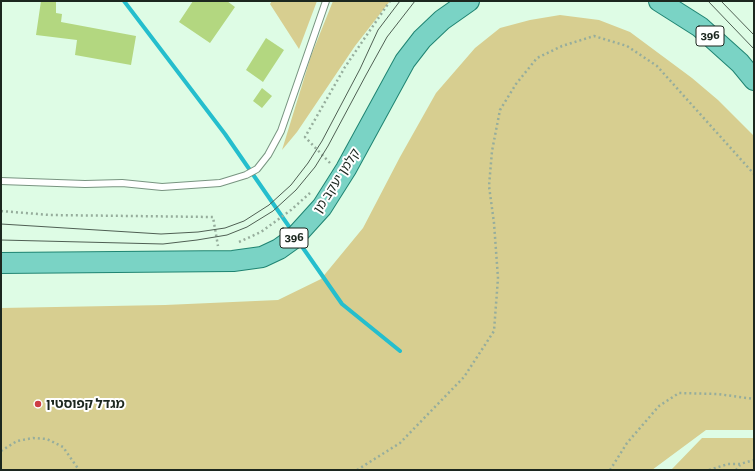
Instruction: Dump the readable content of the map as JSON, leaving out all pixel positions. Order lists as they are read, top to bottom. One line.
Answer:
{"streets":{"main road":["396","קלמן יעקב מן"]},"places":["מגדל קפוסטין"]}
